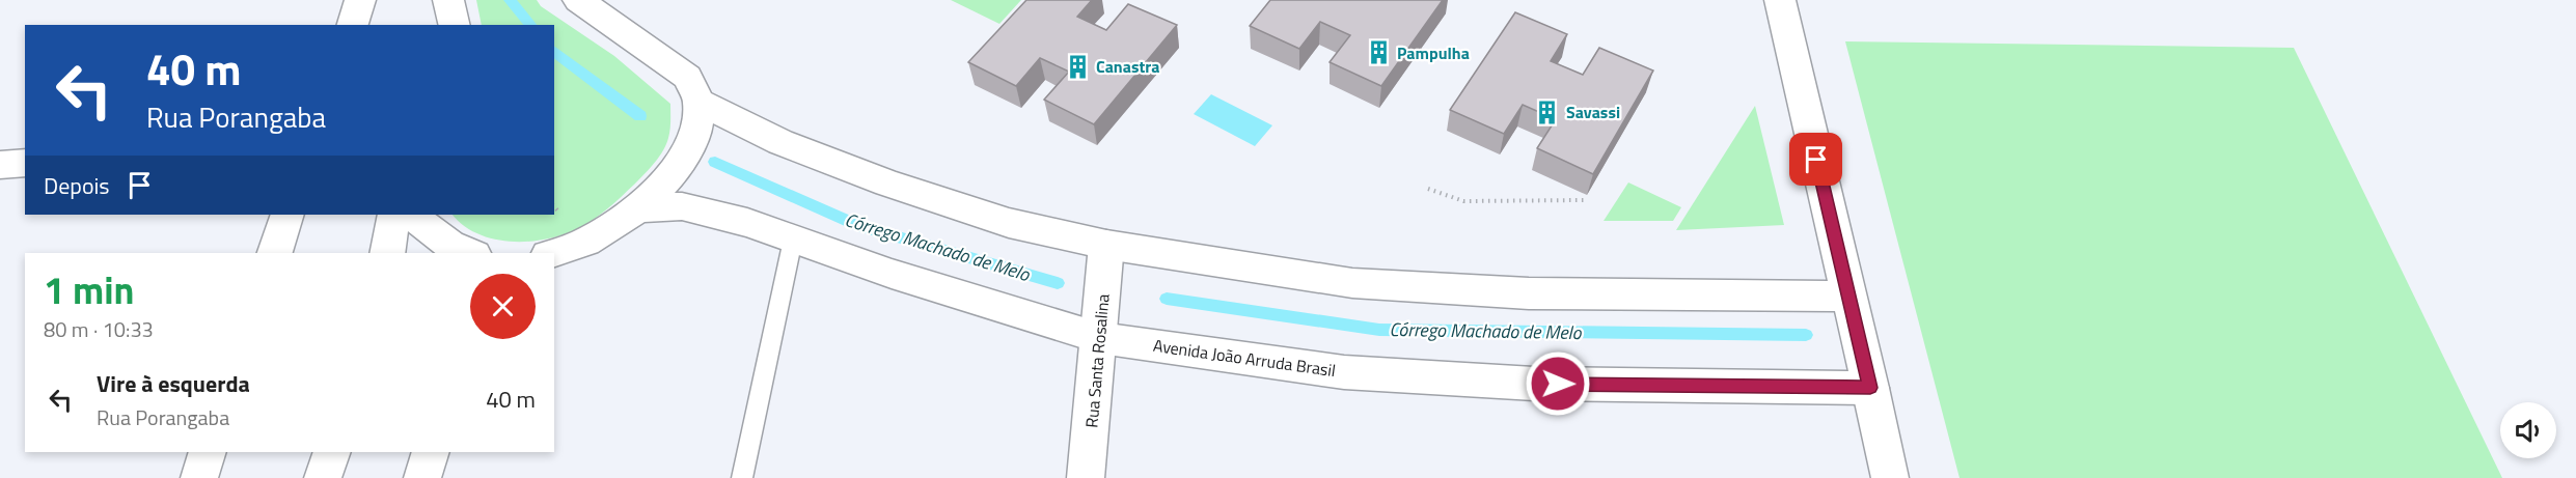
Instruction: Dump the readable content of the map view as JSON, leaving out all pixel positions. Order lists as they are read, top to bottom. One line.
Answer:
{"streets":{"street":["Avenida João Arruda Brasil","Rua Santa Rosalina"]},"crossings":[["Avenida João Arruda Brasil","Rua Santa Rosalina"]],"water":["Córrego Machado de Melo"],"places":{"building":["Pampulha","Canastra","Savassi"]},"page":{"turn":["40 m","Rua Porangaba"],"then":"Depois","heading":["1 min","80 m · 10:33"],"list":[{"name":"Vire à esquerda","note":"Rua Porangaba","value":"40 m"}]}}
